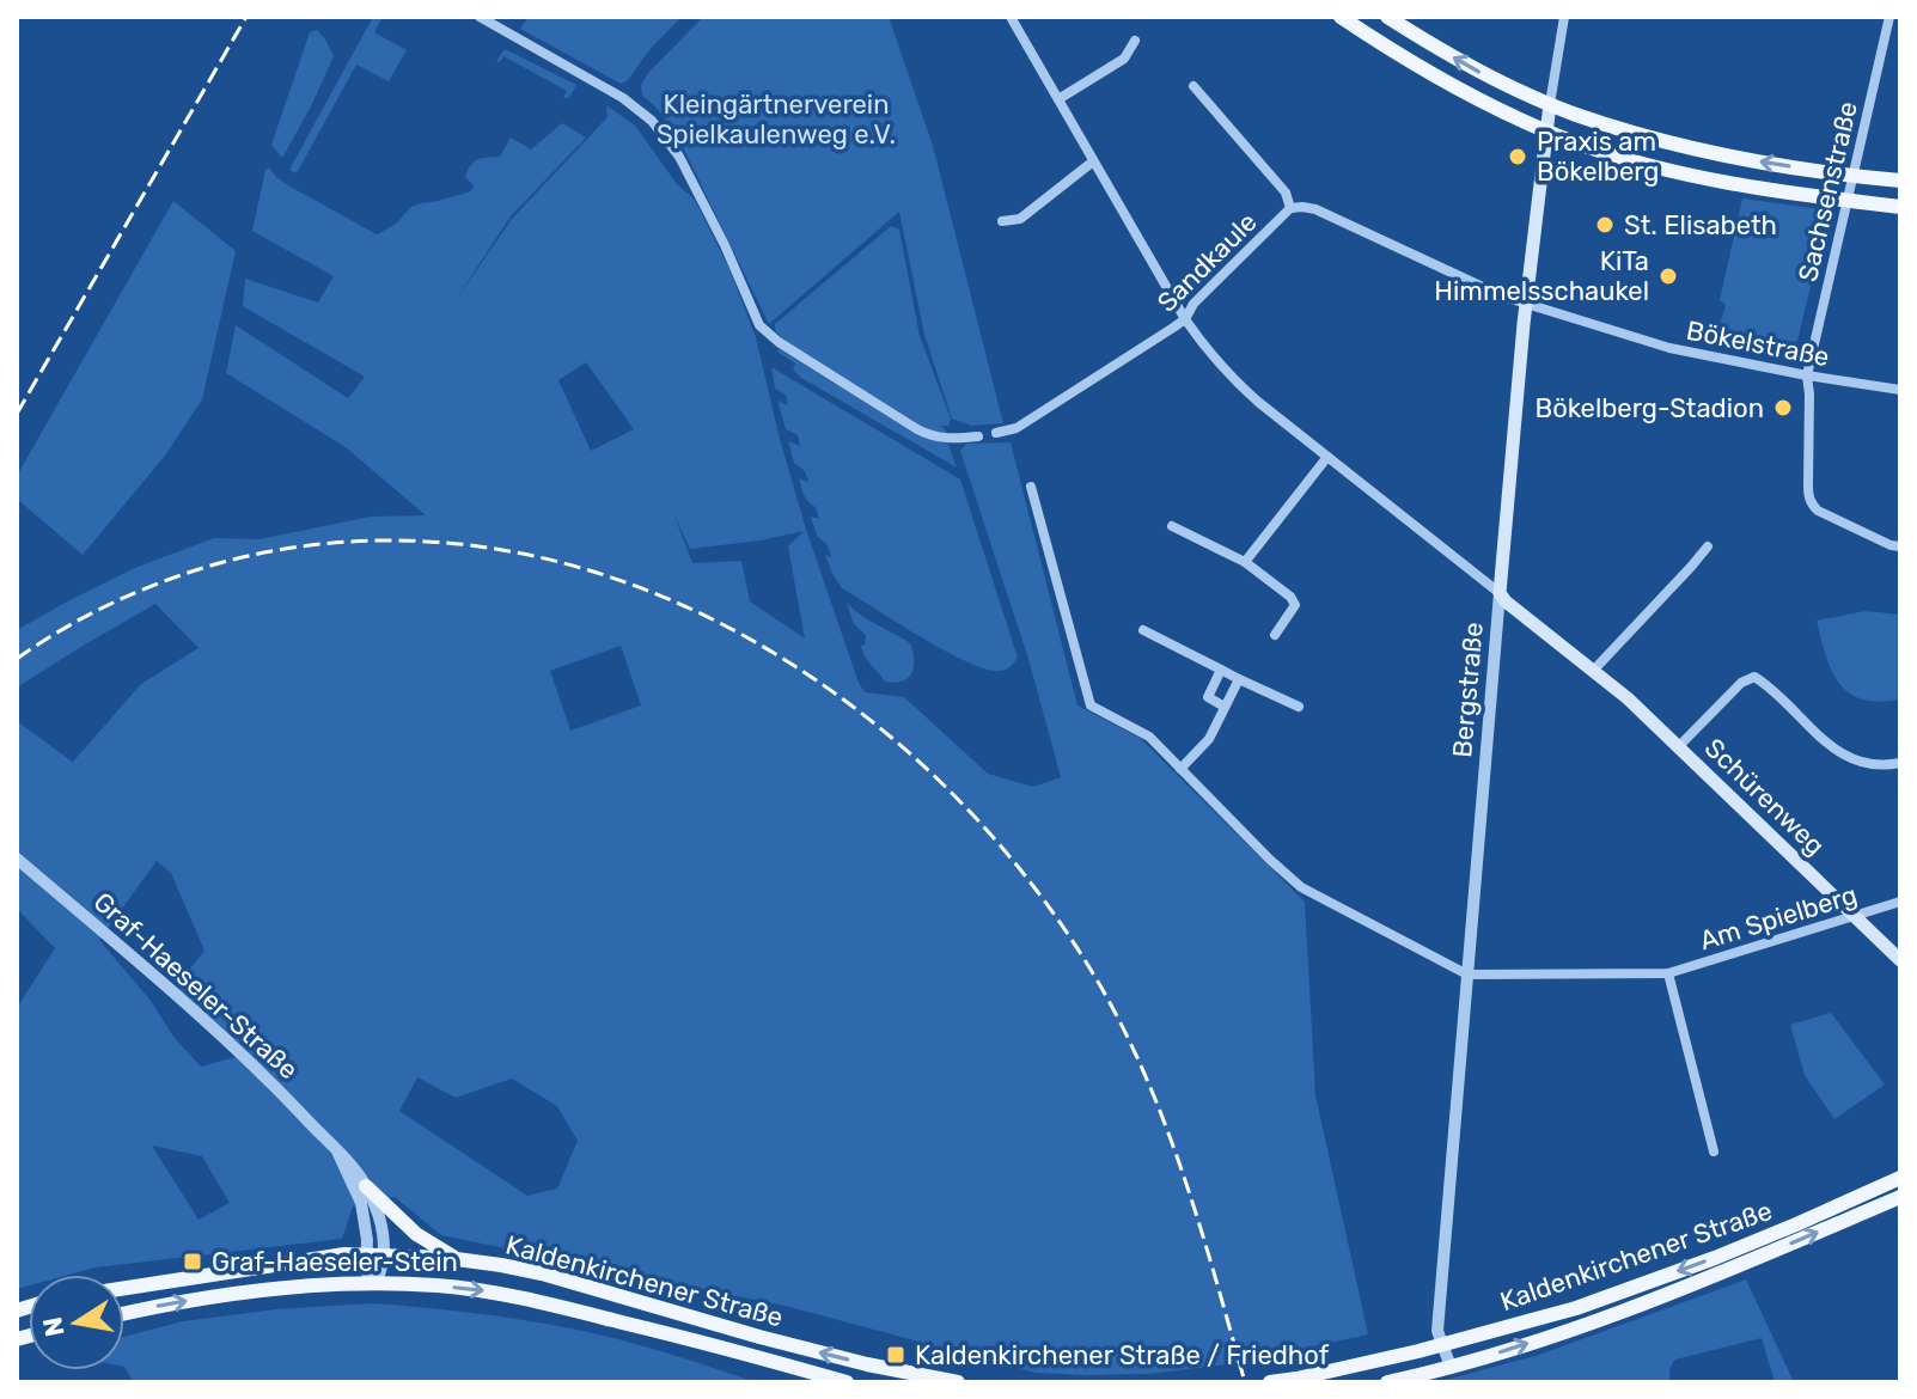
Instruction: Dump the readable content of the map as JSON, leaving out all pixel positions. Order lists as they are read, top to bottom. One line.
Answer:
{"streets":{"main road":["Bergstraße","Schürenweg","Kaldenkirchener Straße"],"street":["Sachsenstraße","Sandkaule","Bökelstraße","Am Spielberg","Graf-Haeseler-Straße"]},"crossings":[["Sachsenstraße","Bökelstraße"],["Sandkaule","Bökelstraße"],["Sandkaule","Schürenweg"],["Bökelstraße","Bergstraße"],["Bergstraße","Schürenweg"],["Bergstraße","Am Spielberg"],["Bergstraße","Kaldenkirchener Straße"],["Schürenweg","Am Spielberg"],["Graf-Haeseler-Straße","Kaldenkirchener Straße"]],"parks":["Kleingärtnerverein Spielkaulenweg e.V."],"places":{"other":["Praxis am Bökelberg","St. Elisabeth","KiTa Himmelsschaukel","Bökelberg-Stadion"],"transit":["Graf-Haeseler-Stein","Kaldenkirchener Straße / Friedhof"]},"north":"left"}
